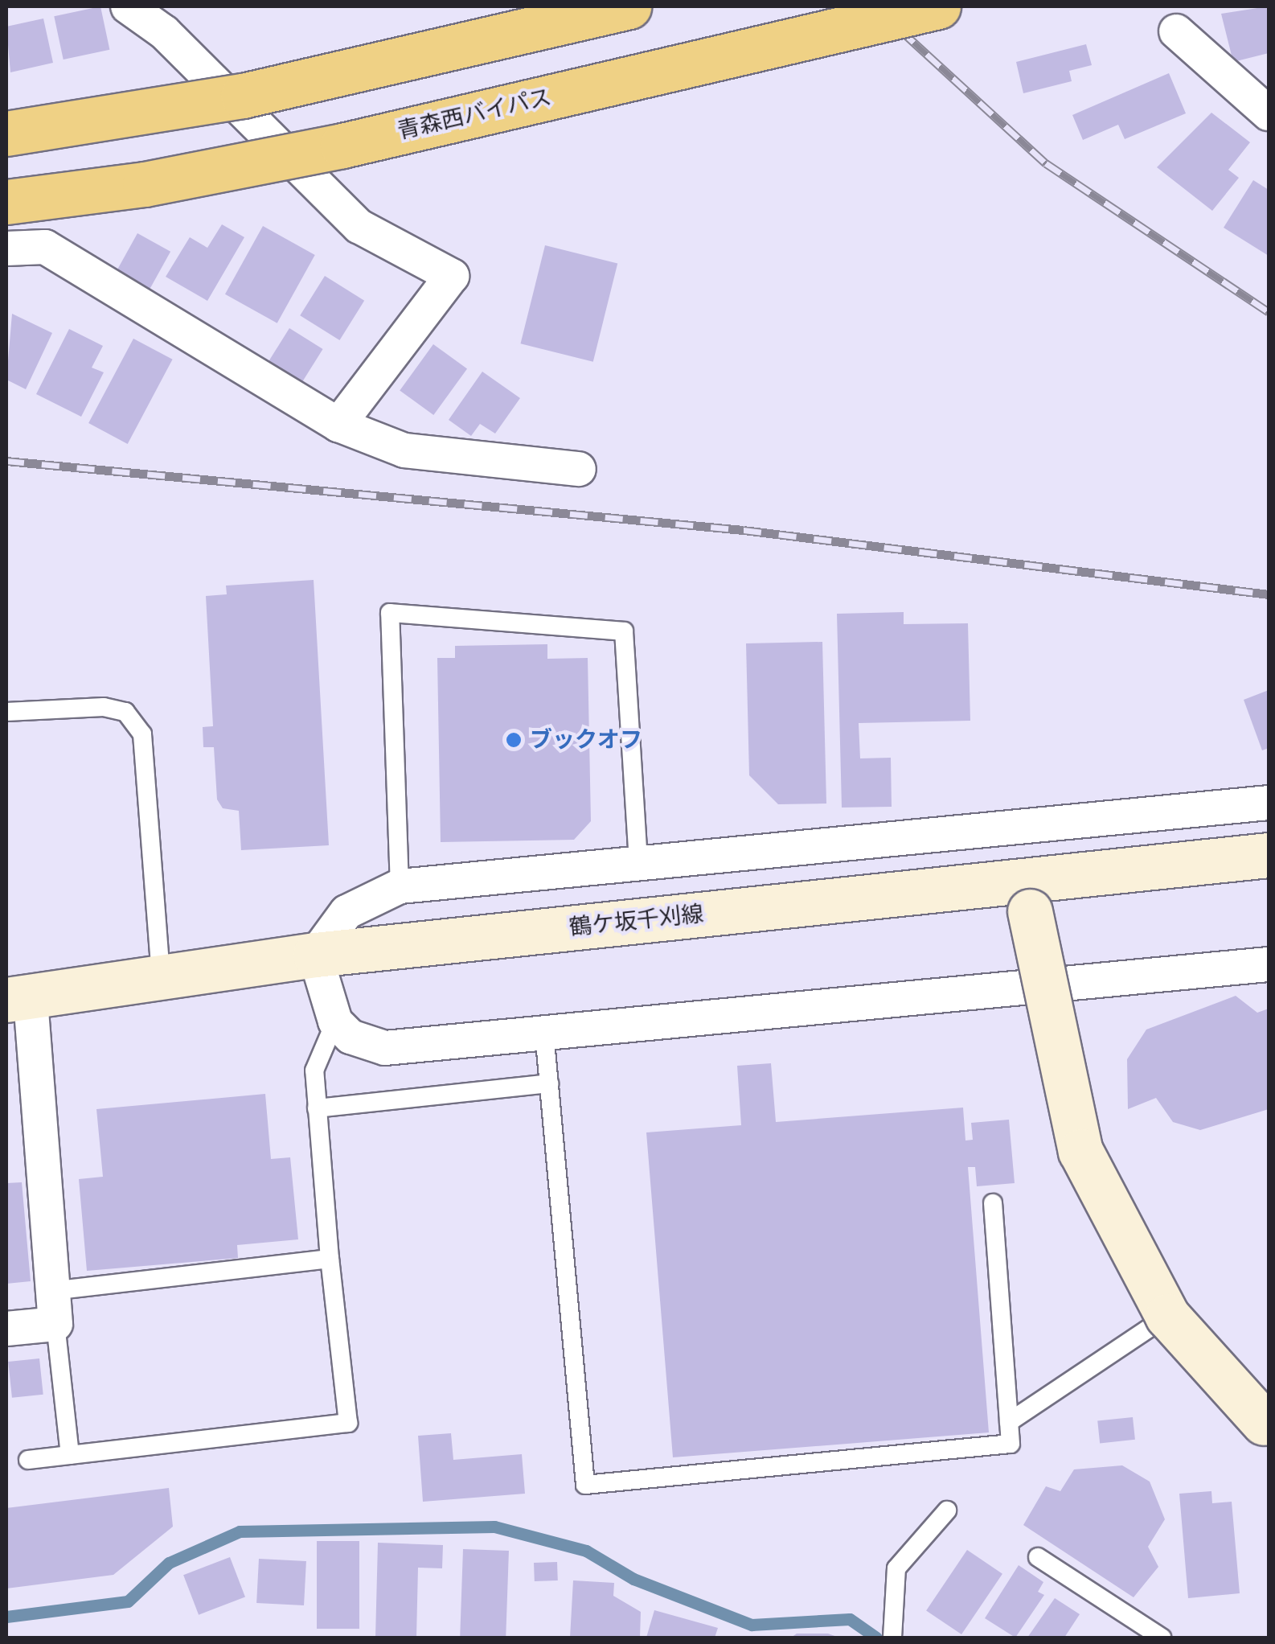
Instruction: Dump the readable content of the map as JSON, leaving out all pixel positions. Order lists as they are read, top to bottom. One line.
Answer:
{"streets":{"highway":["青森西バイパス"],"main road":["鶴ケ坂千刈線"]},"places":["ブックオフ"]}
